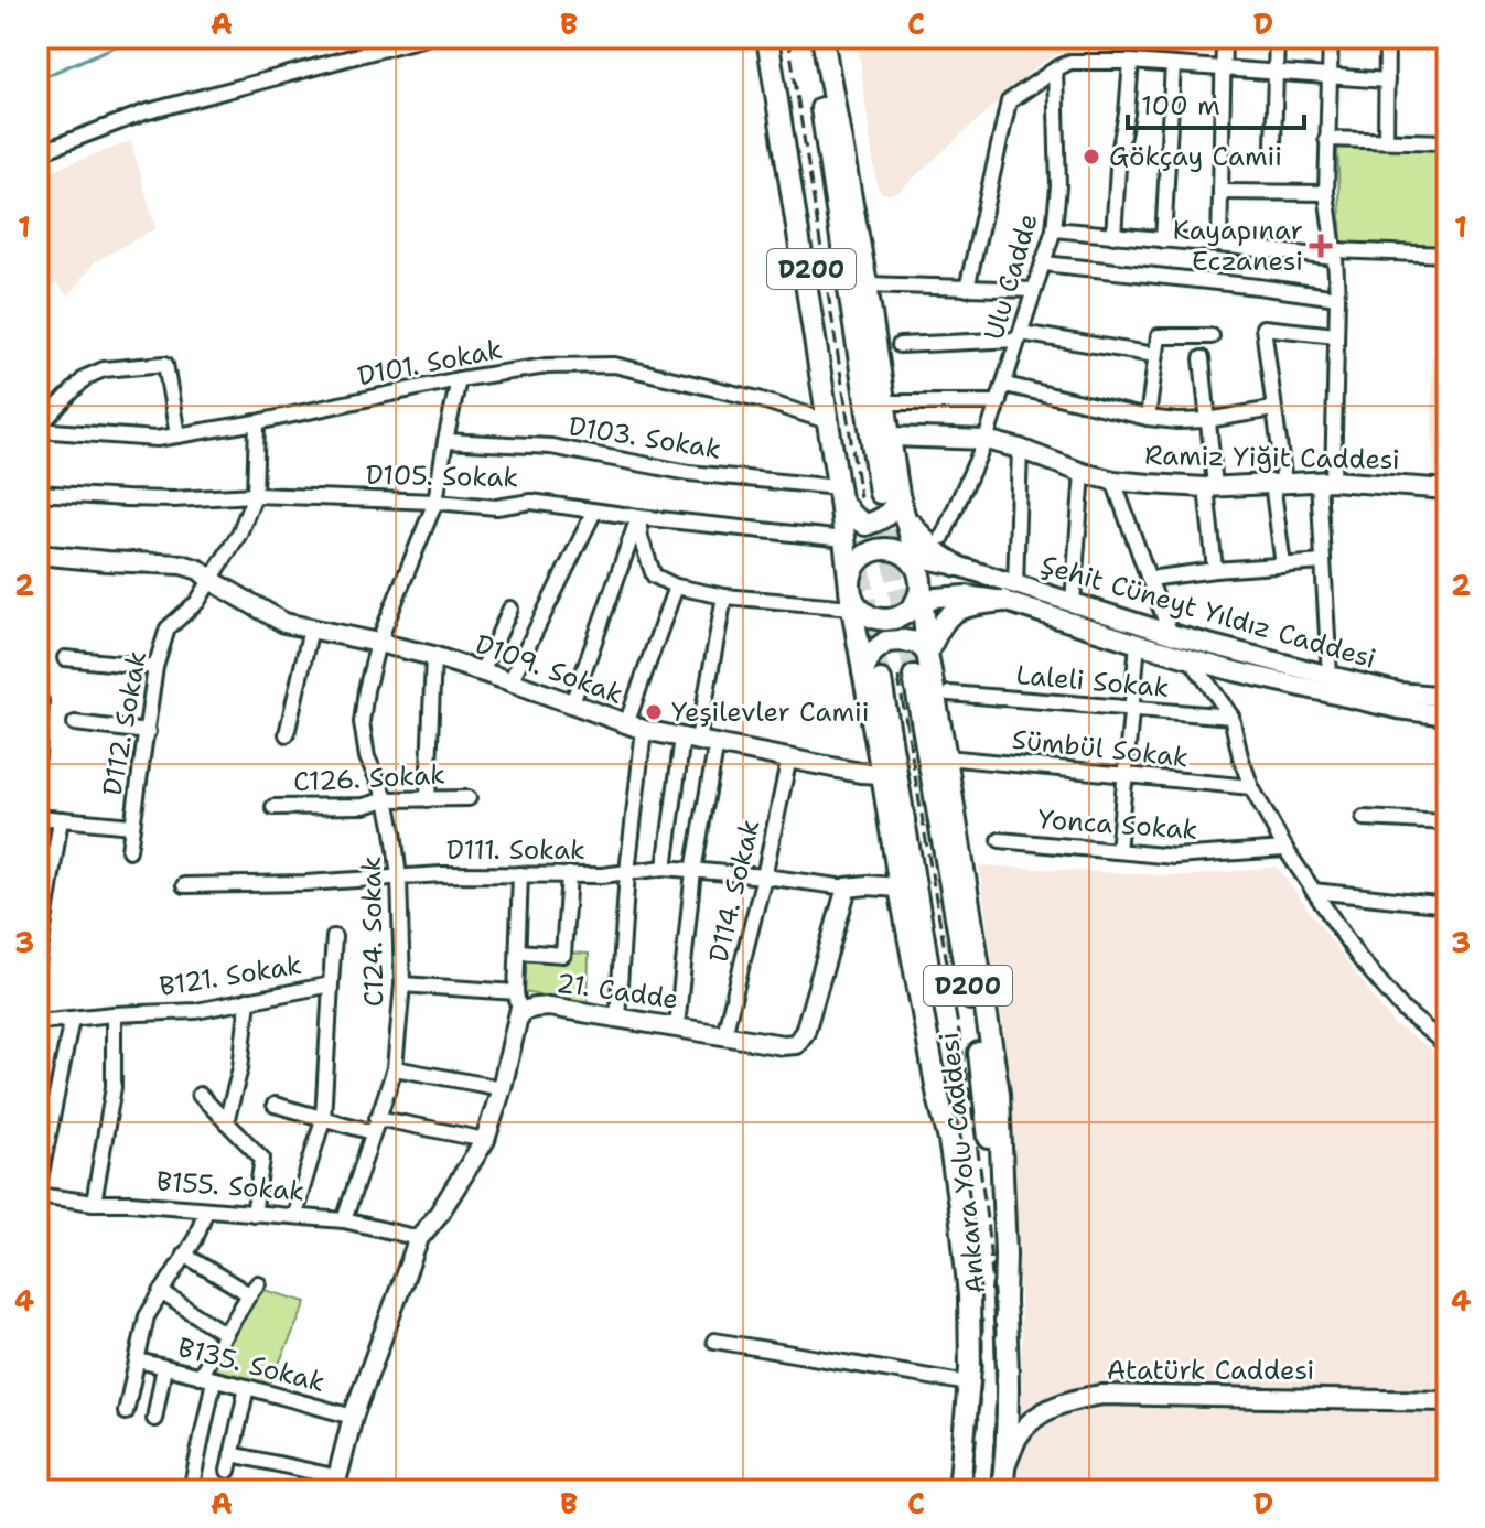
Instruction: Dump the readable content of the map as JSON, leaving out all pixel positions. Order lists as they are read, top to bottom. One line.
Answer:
{"streets":{"highway":["D200","Ankara Yolu Caddesi"],"main road":["Ramiz Yiğit Caddesi","Şehit Cüneyt Yıldız Caddesi","D109. Sokak","21. Cadde","Atatürk Caddesi"],"street":["Ulu Cadde","D101. Sokak","D103. Sokak","D105. Sokak","Laleli Sokak","D112. Sokak","Sümbül Sokak","C126. Sokak","Yonca Sokak","D111. Sokak","D114. Sokak","C124. Sokak","B121. Sokak","B155. Sokak","B135. Sokak"]},"crossings":[["D200","D103. Sokak"],["Ulu Cadde","Ramiz Yiğit Caddesi"],["D101. Sokak","D112. Sokak"],["D101. Sokak","C124. Sokak"],["D103. Sokak","C124. Sokak"],["D105. Sokak","D112. Sokak"],["D105. Sokak","C124. Sokak"],["D109. Sokak","D112. Sokak"],["D109. Sokak","D114. Sokak"],["D109. Sokak","C124. Sokak"],["C126. Sokak","C124. Sokak"],["D111. Sokak","D114. Sokak"],["D111. Sokak","C124. Sokak"],["D111. Sokak","21. Cadde"],["D114. Sokak","21. Cadde"],["C124. Sokak","B155. Sokak"],["21. Cadde","B155. Sokak"],["21. Cadde","B135. Sokak"],["Ankara Yolu Caddesi","Atatürk Caddesi"]],"places":{"other":["Gökçay Camii","Yeşilevler Camii"],"health":["Kayapınar Eczanesi"]},"scale_bar":"100 m","grid":{"columns":["A","B","C","D"],"rows":["1","2","3","4"]}}
